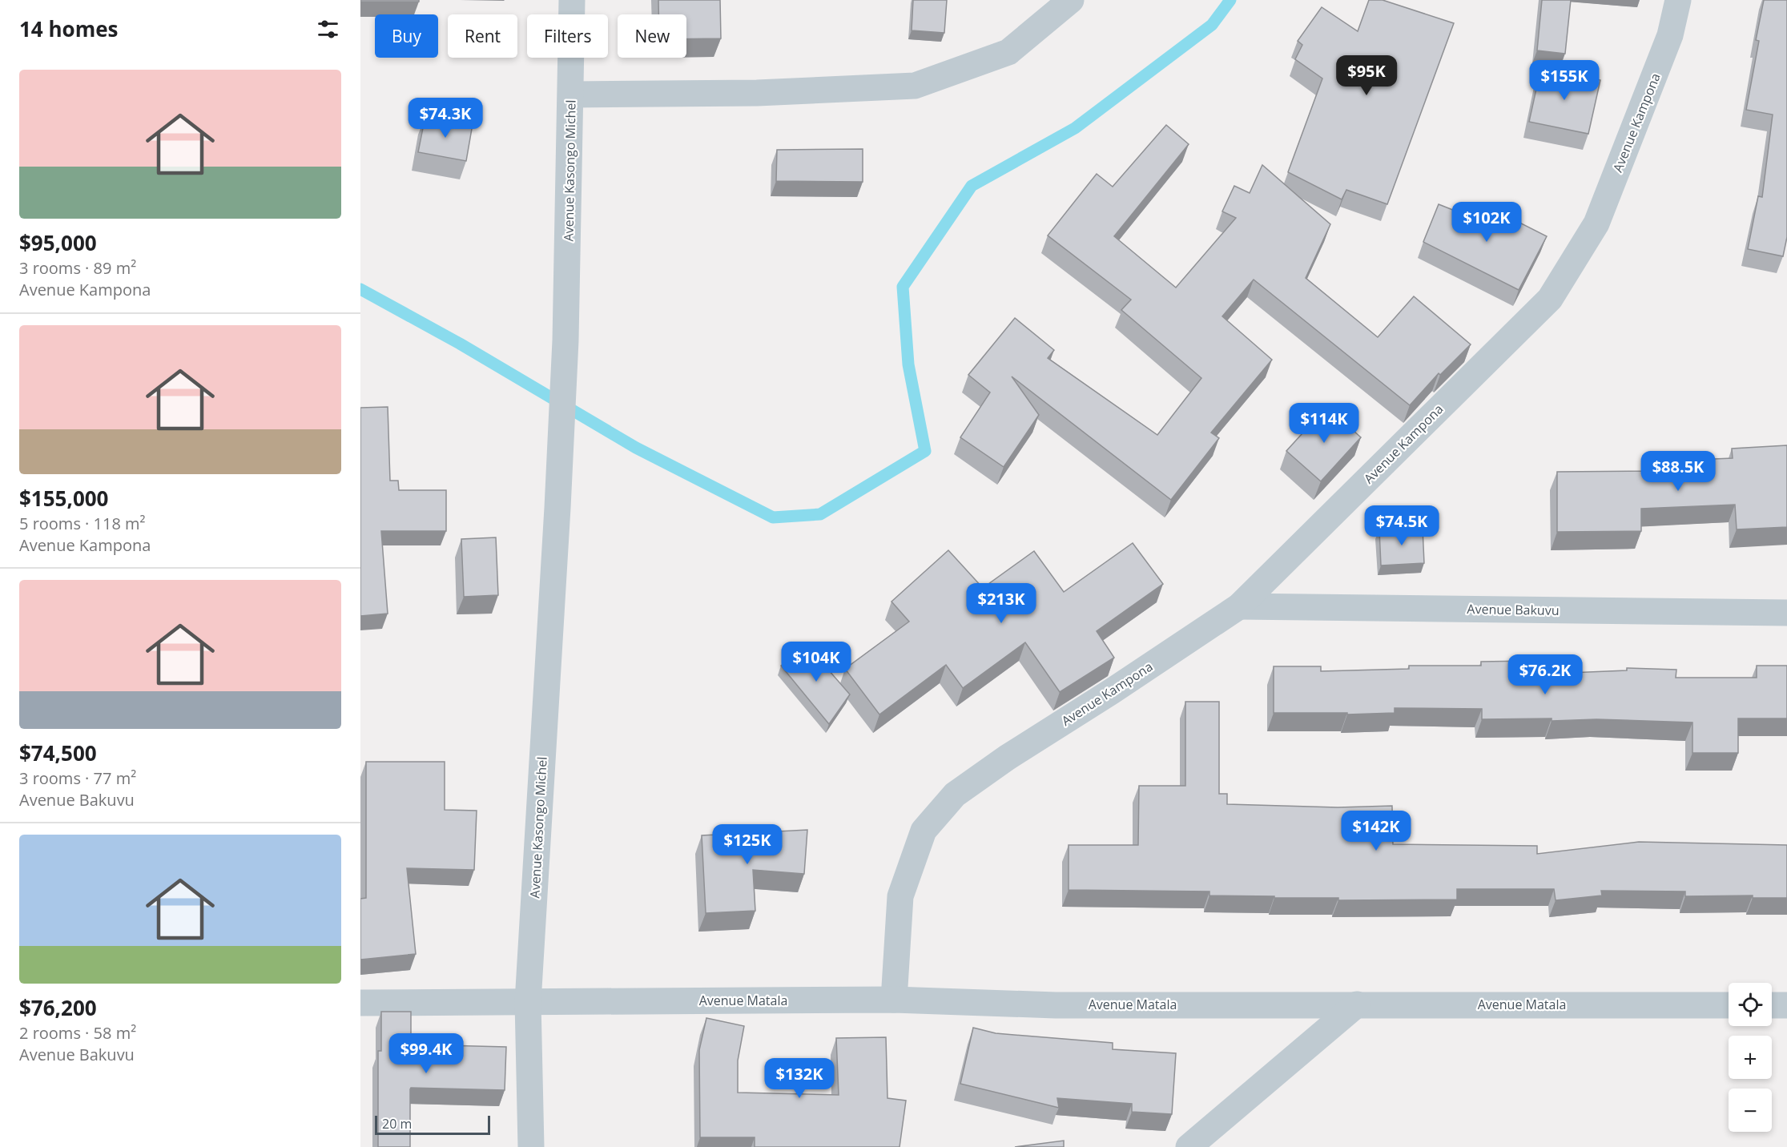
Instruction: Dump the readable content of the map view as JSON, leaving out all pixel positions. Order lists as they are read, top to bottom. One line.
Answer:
{"streets":{"street":["Avenue Kampona","Avenue Kasongo Michel","Avenue Bakuvu","Avenue Matala"]},"crossings":[["Avenue Kampona","Avenue Bakuvu"],["Avenue Kampona","Avenue Matala"],["Avenue Kasongo Michel","Avenue Matala"]],"scale_bar":"20 m","page":{"heading":"14 homes","chip":["Buy","Rent","Filters","New"],"price":["$95K","$155K","$74.3K","$102K","$114K","$88.5K","$74.5K","$213K","$104K","$76.2K","$142K","$125K","$99.4K","$132K"],"list":[{"name":"$95,000","note":"3 rooms · 89 m² · Avenue Kampona"},{"name":"$155,000","note":"5 rooms · 118 m² · Avenue Kampona"},{"name":"$74,500","note":"3 rooms · 77 m² · Avenue Bakuvu"},{"name":"$76,200","note":"2 rooms · 58 m² · Avenue Bakuvu"}],"map_buttons":["+","−"],"scale":"20 m"}}
